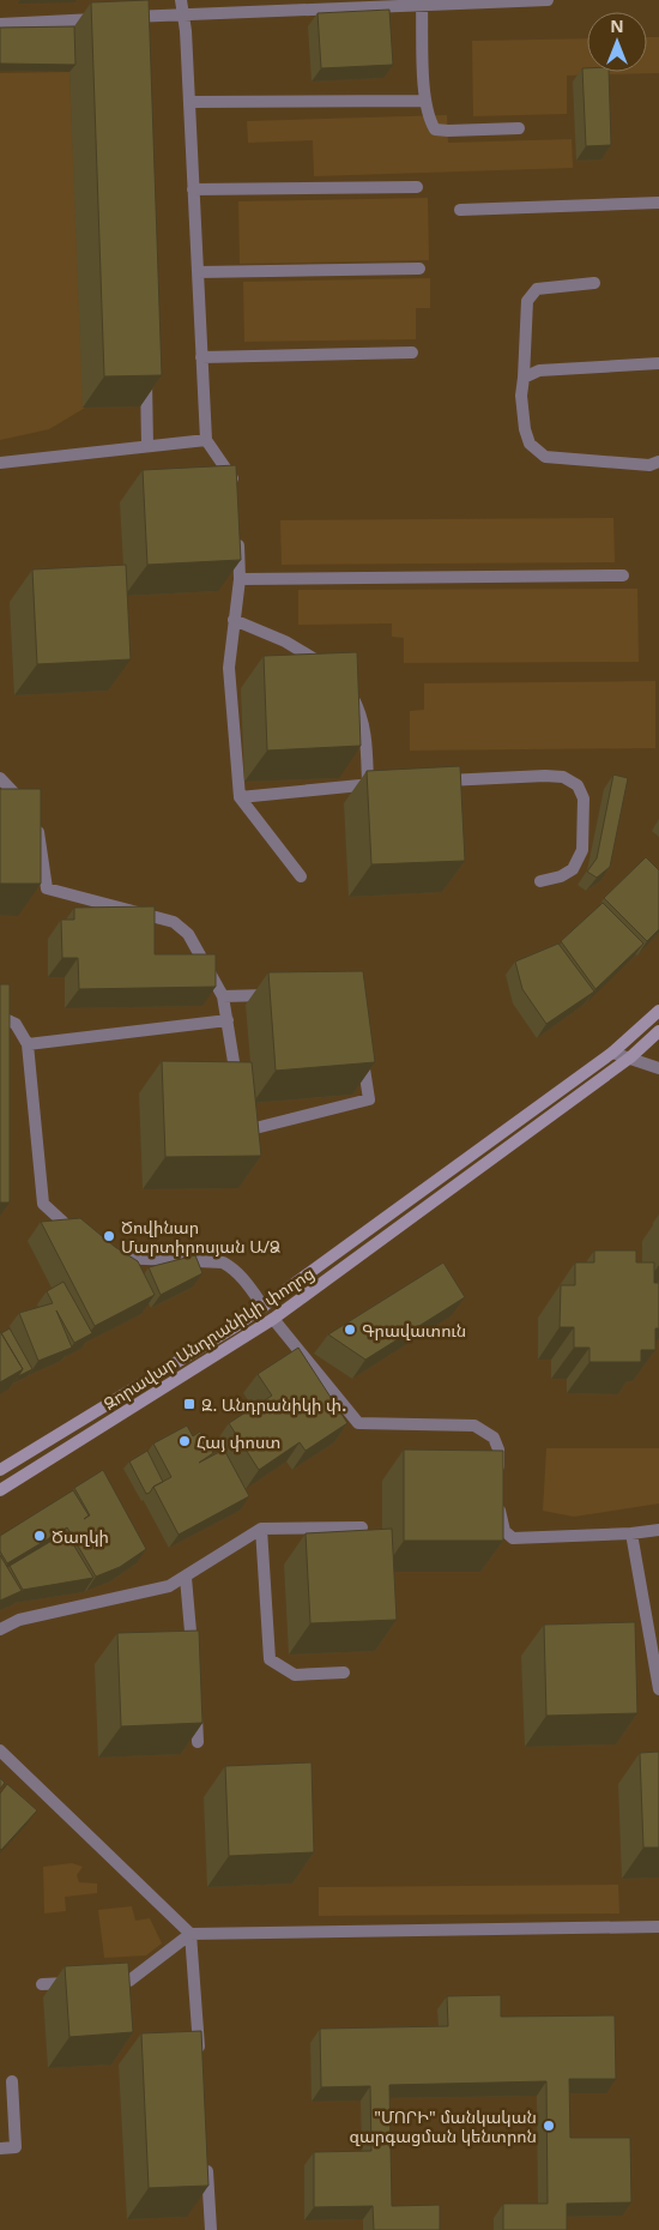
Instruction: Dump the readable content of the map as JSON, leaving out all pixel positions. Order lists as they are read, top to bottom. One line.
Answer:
{"streets":{"main road":["Զորավար Անդրանիկի փողոց"]},"places":{"other":["Ծովինար Մարտիրոսյան Ա/Ձ","Գրավատուն","Հայ փոստ","Ծաղկի","\"ՄՈՐԻ\" մանկական զարգացման կենտրոն"],"transit":["Զ. Անդրանիկի փ."]},"north":"top"}
